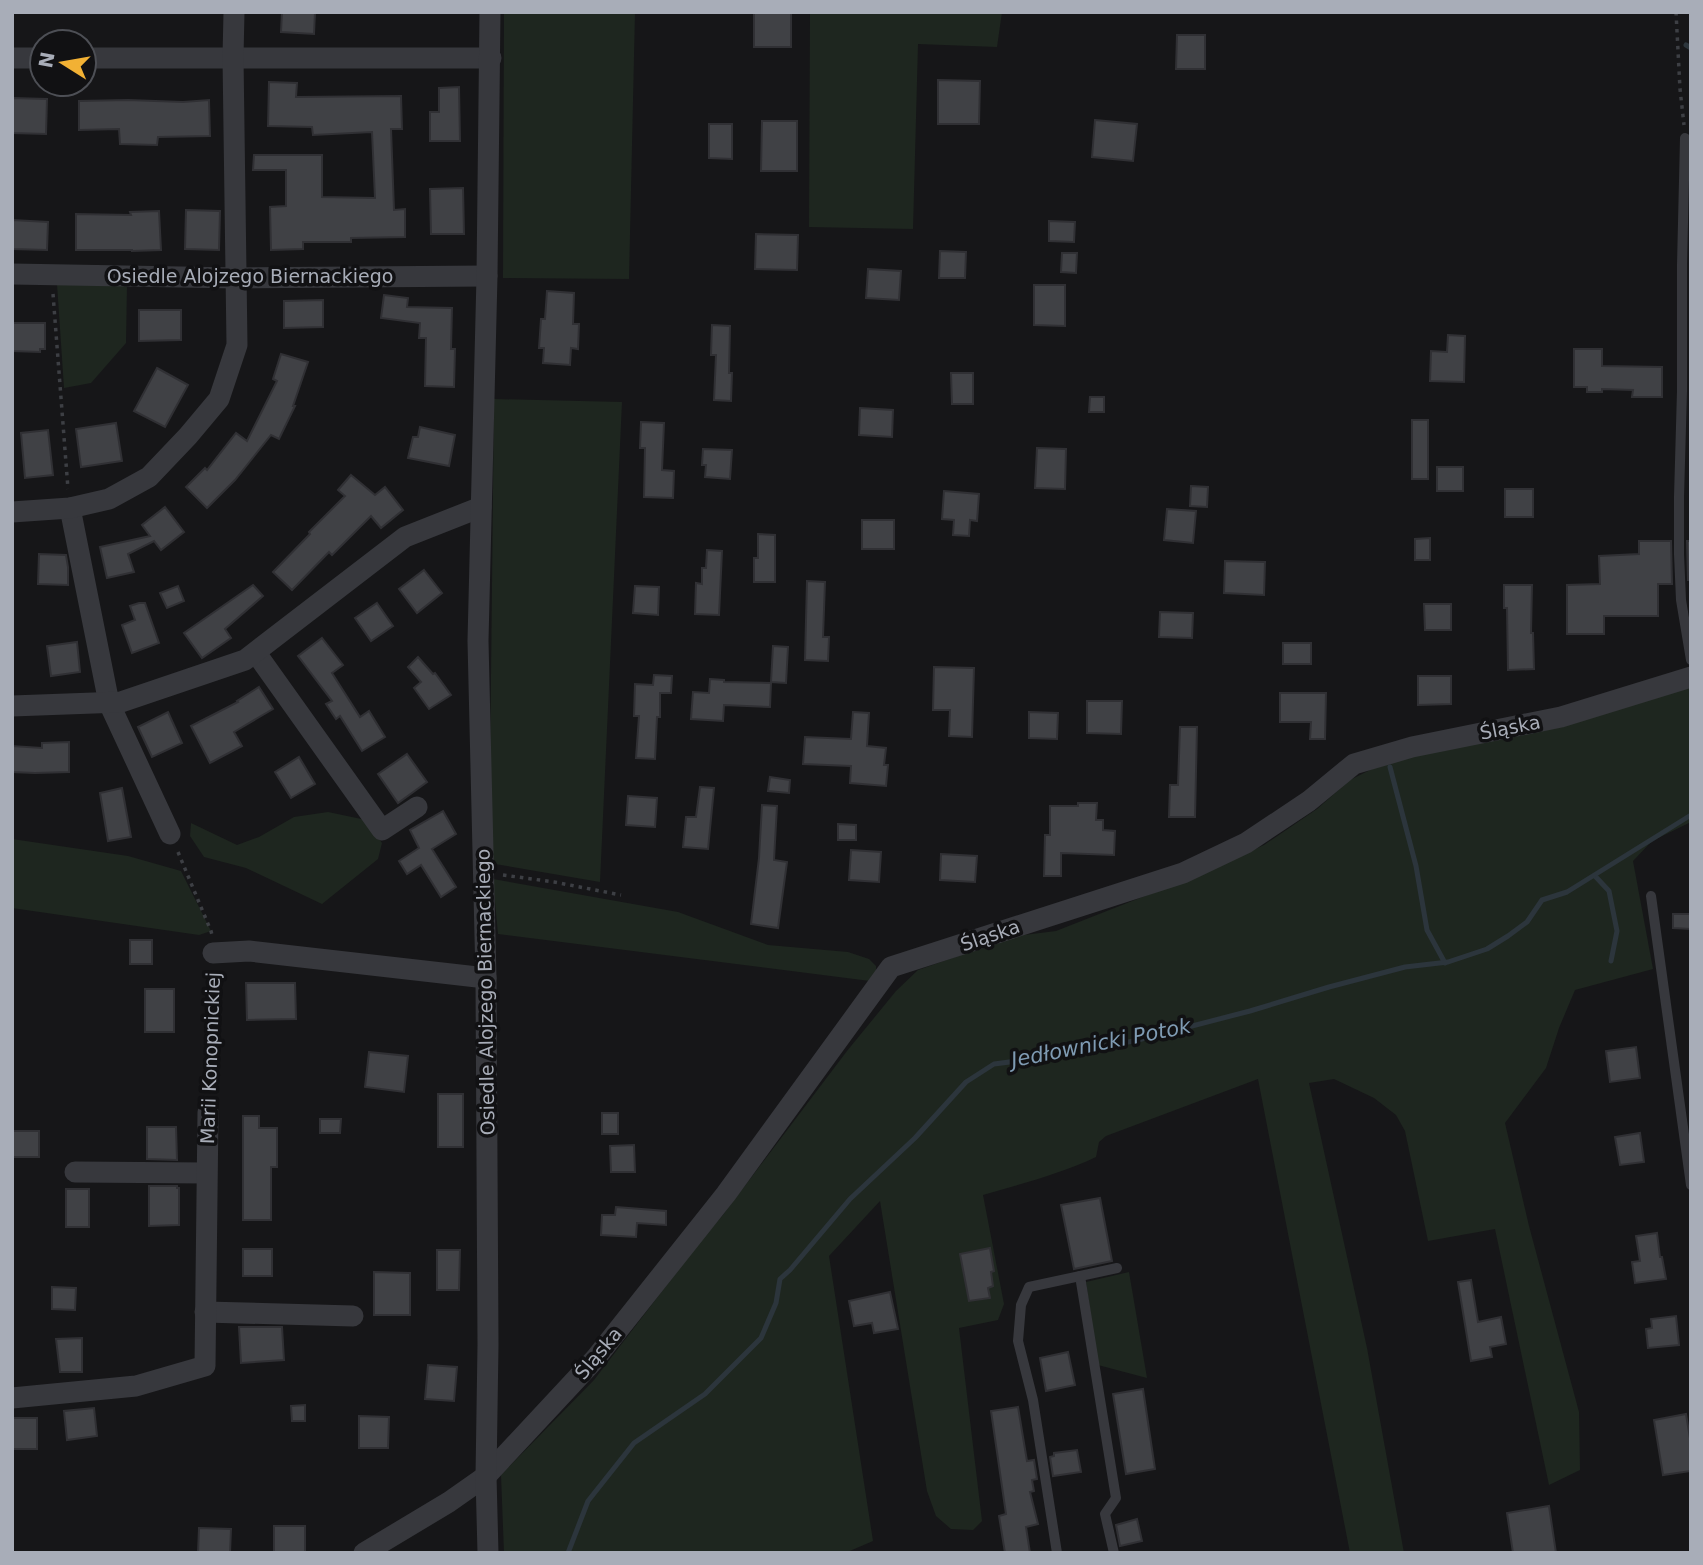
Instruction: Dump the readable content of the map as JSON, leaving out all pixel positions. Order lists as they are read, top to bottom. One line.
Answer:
{"streets":{"street":["Osiedle Alojzego Biernackiego","Śląska","Marii Konopnickiej"]},"crossings":[["Osiedle Alojzego Biernackiego","Śląska"],["Osiedle Alojzego Biernackiego","Marii Konopnickiej"]],"water":["Jedłownicki Potok"],"north":"left"}
